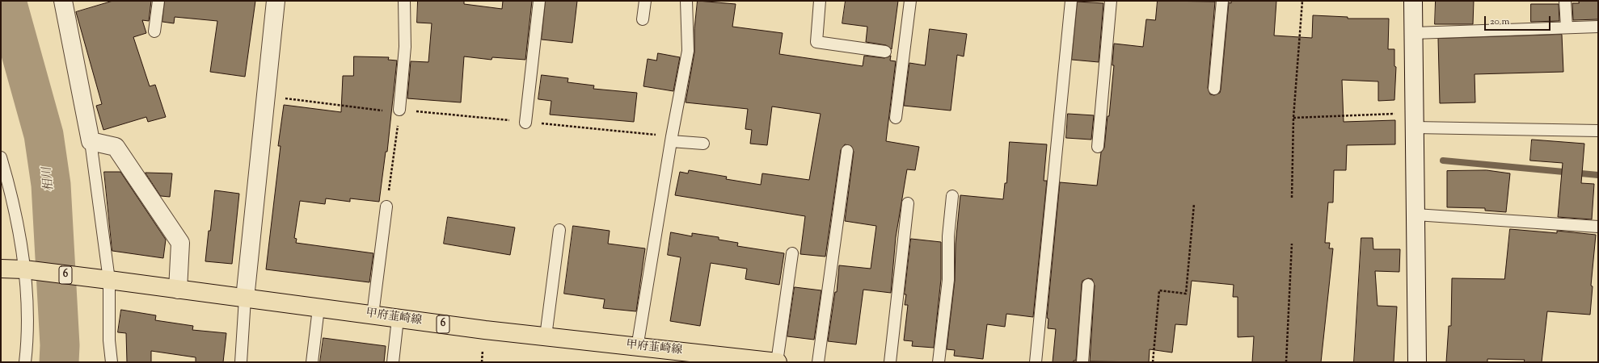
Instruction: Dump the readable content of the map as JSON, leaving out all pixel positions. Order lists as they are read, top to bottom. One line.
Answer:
{"streets":{"main road":["6","甲府韮崎線"]},"crossings":[["6","甲府韮崎線"]],"water":["相川"],"scale_bar":"20 m"}
